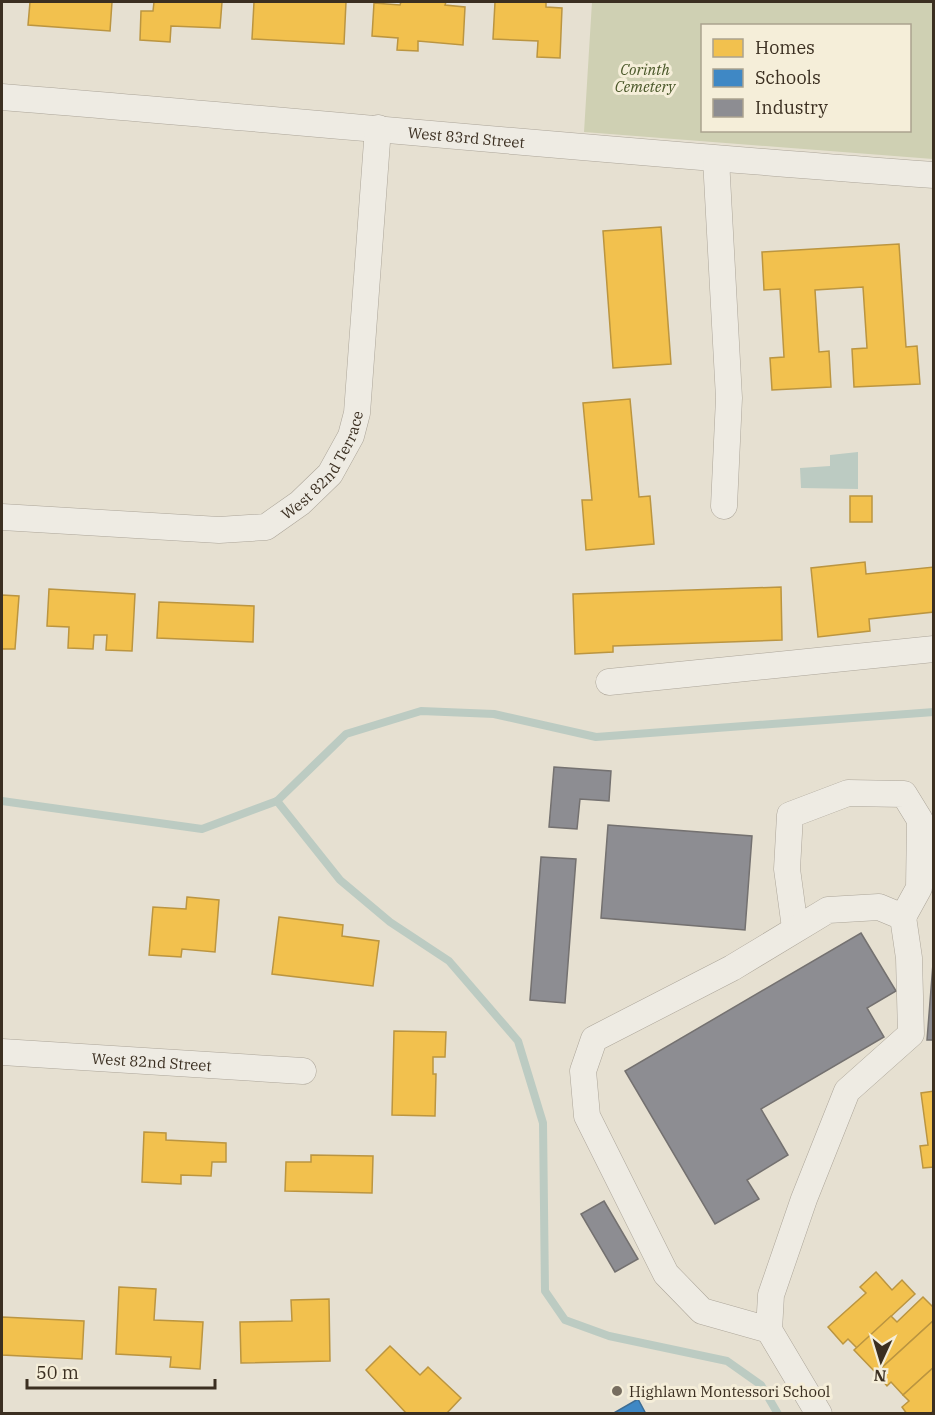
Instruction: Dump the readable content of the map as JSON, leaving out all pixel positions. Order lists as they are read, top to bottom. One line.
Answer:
{"streets":{"street":["West 83rd Street","West 82nd Terrace","West 82nd Street"]},"crossings":[["West 83rd Street","West 82nd Terrace"]],"parks":["Corinth Cemetery"],"places":["Highlawn Montessori School"],"legend":["Homes","Schools","Industry"],"scale_bar":"50 m","north":"bottom"}
